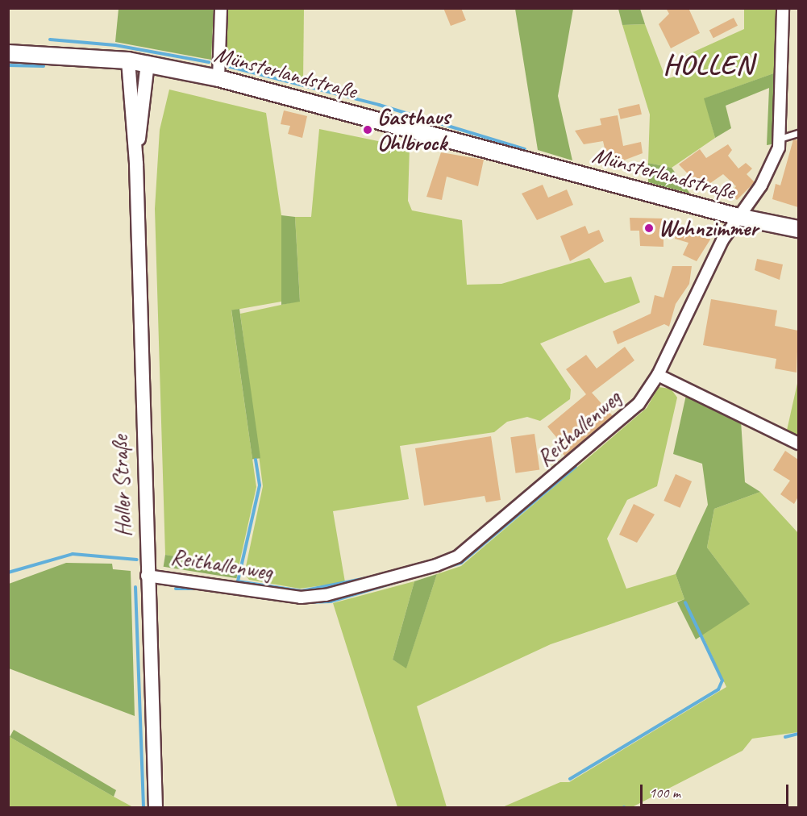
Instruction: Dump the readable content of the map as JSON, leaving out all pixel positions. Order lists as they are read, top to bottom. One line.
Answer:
{"streets":{"main road":["Münsterlandstraße"],"street":["Reithallenweg","Holler Straße"]},"crossings":[["Münsterlandstraße","Reithallenweg"],["Münsterlandstraße","Holler Straße"],["Reithallenweg","Holler Straße"]],"districts":["HOLLEN"],"places":["Gasthaus Ohlbrock","Wohnzimmer"],"scale_bar":"100 m"}
